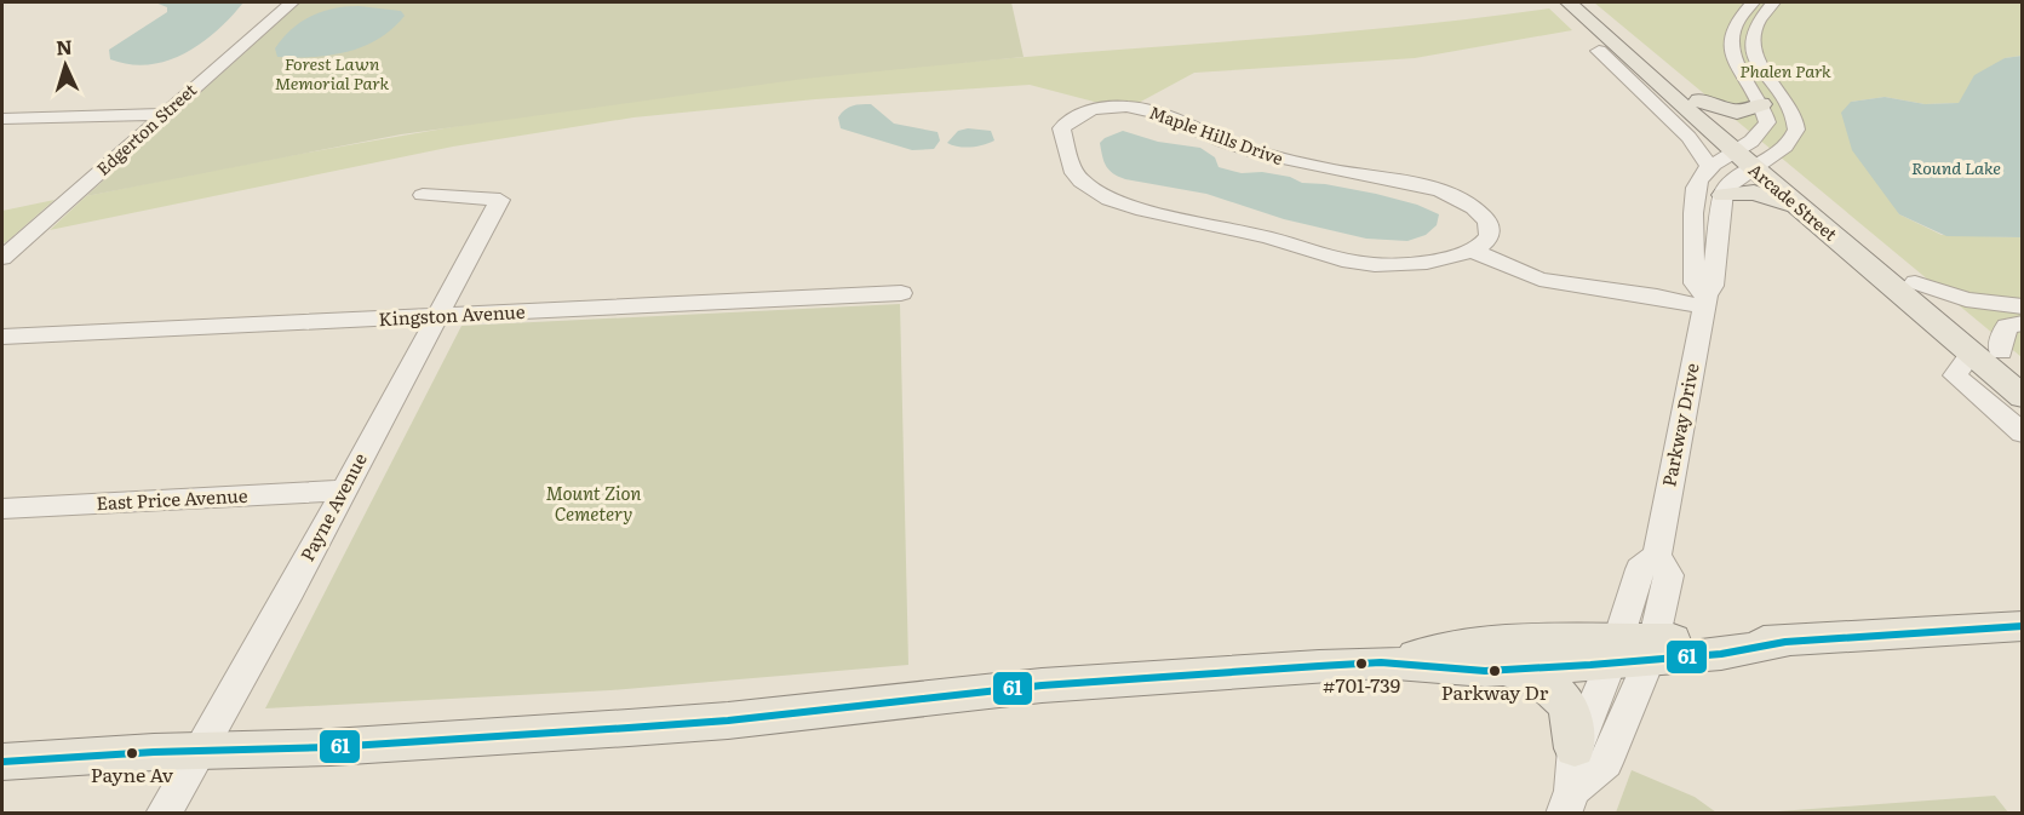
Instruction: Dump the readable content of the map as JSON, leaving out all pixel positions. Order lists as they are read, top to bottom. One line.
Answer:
{"streets":{"main road":["Arcade Street"],"street":["Edgerton Street","Maple Hills Drive","Kingston Avenue","Parkway Drive","East Price Avenue","Payne Avenue"]},"crossings":[["Kingston Avenue","Payne Avenue"],["East Price Avenue","Payne Avenue"]],"water":["Round Lake"],"parks":["Forest Lawn Memorial Park","Phalen Park","Mount Zion Cemetery"],"places":["#701-739","Parkway Dr","Payne Av"],"lines":["transit line 61"],"north":"top"}
